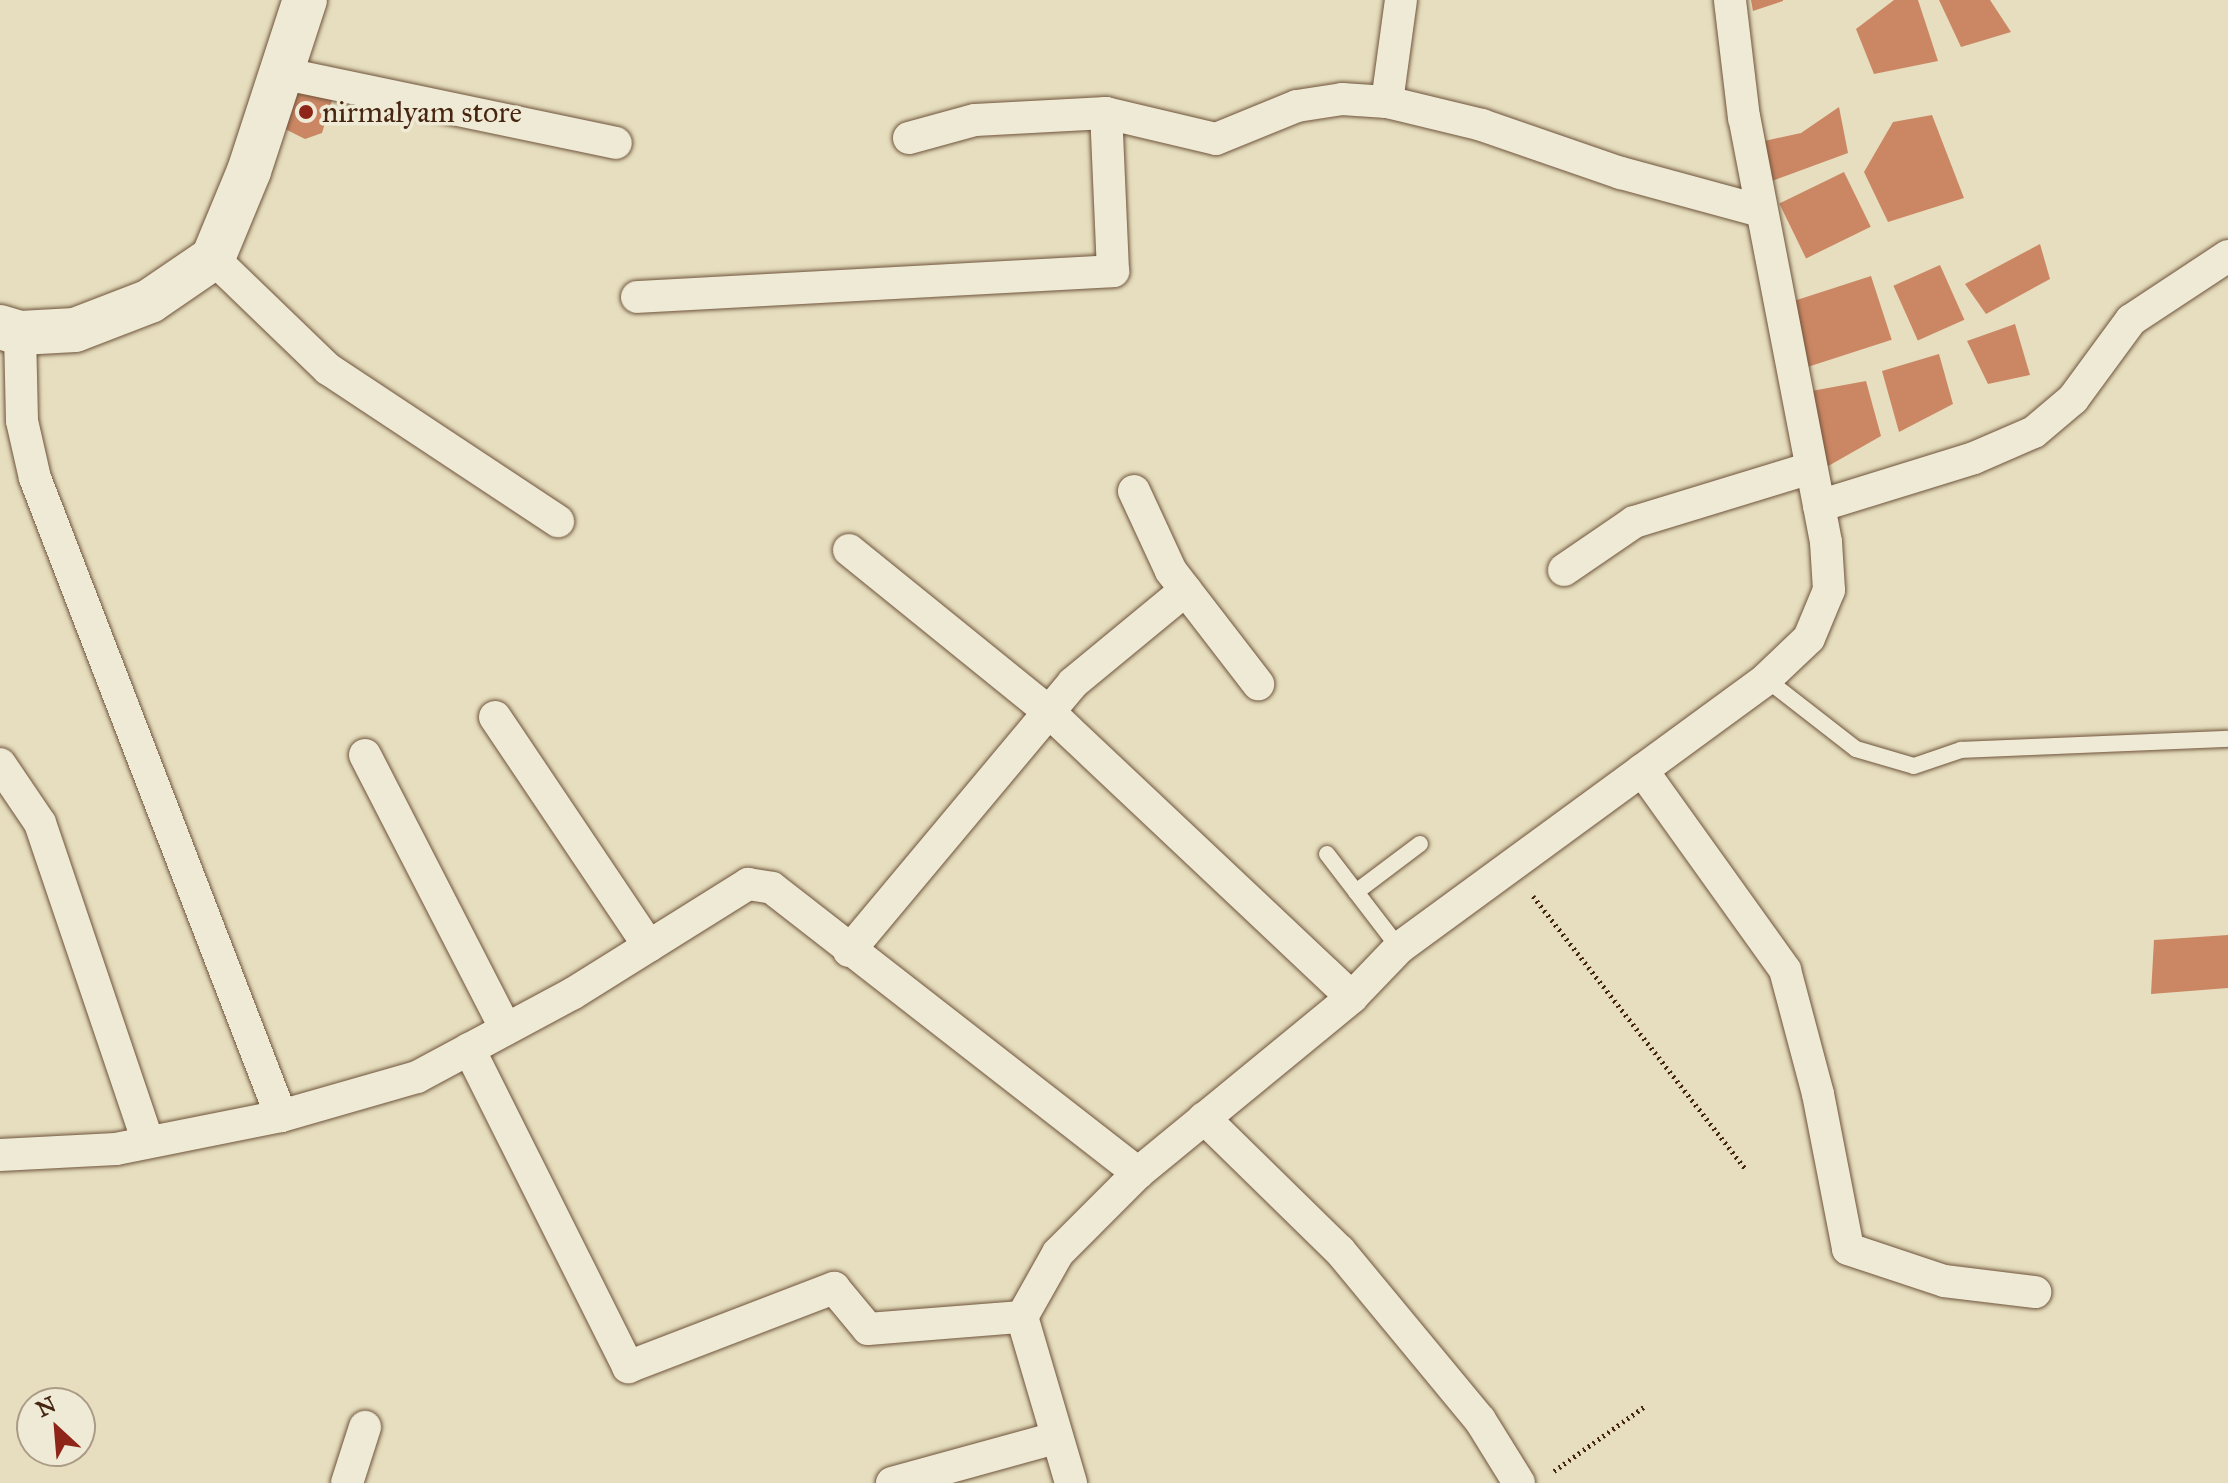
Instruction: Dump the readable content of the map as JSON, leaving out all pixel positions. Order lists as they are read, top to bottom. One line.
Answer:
{"places":["nirmalyam store"],"north":"top left"}
